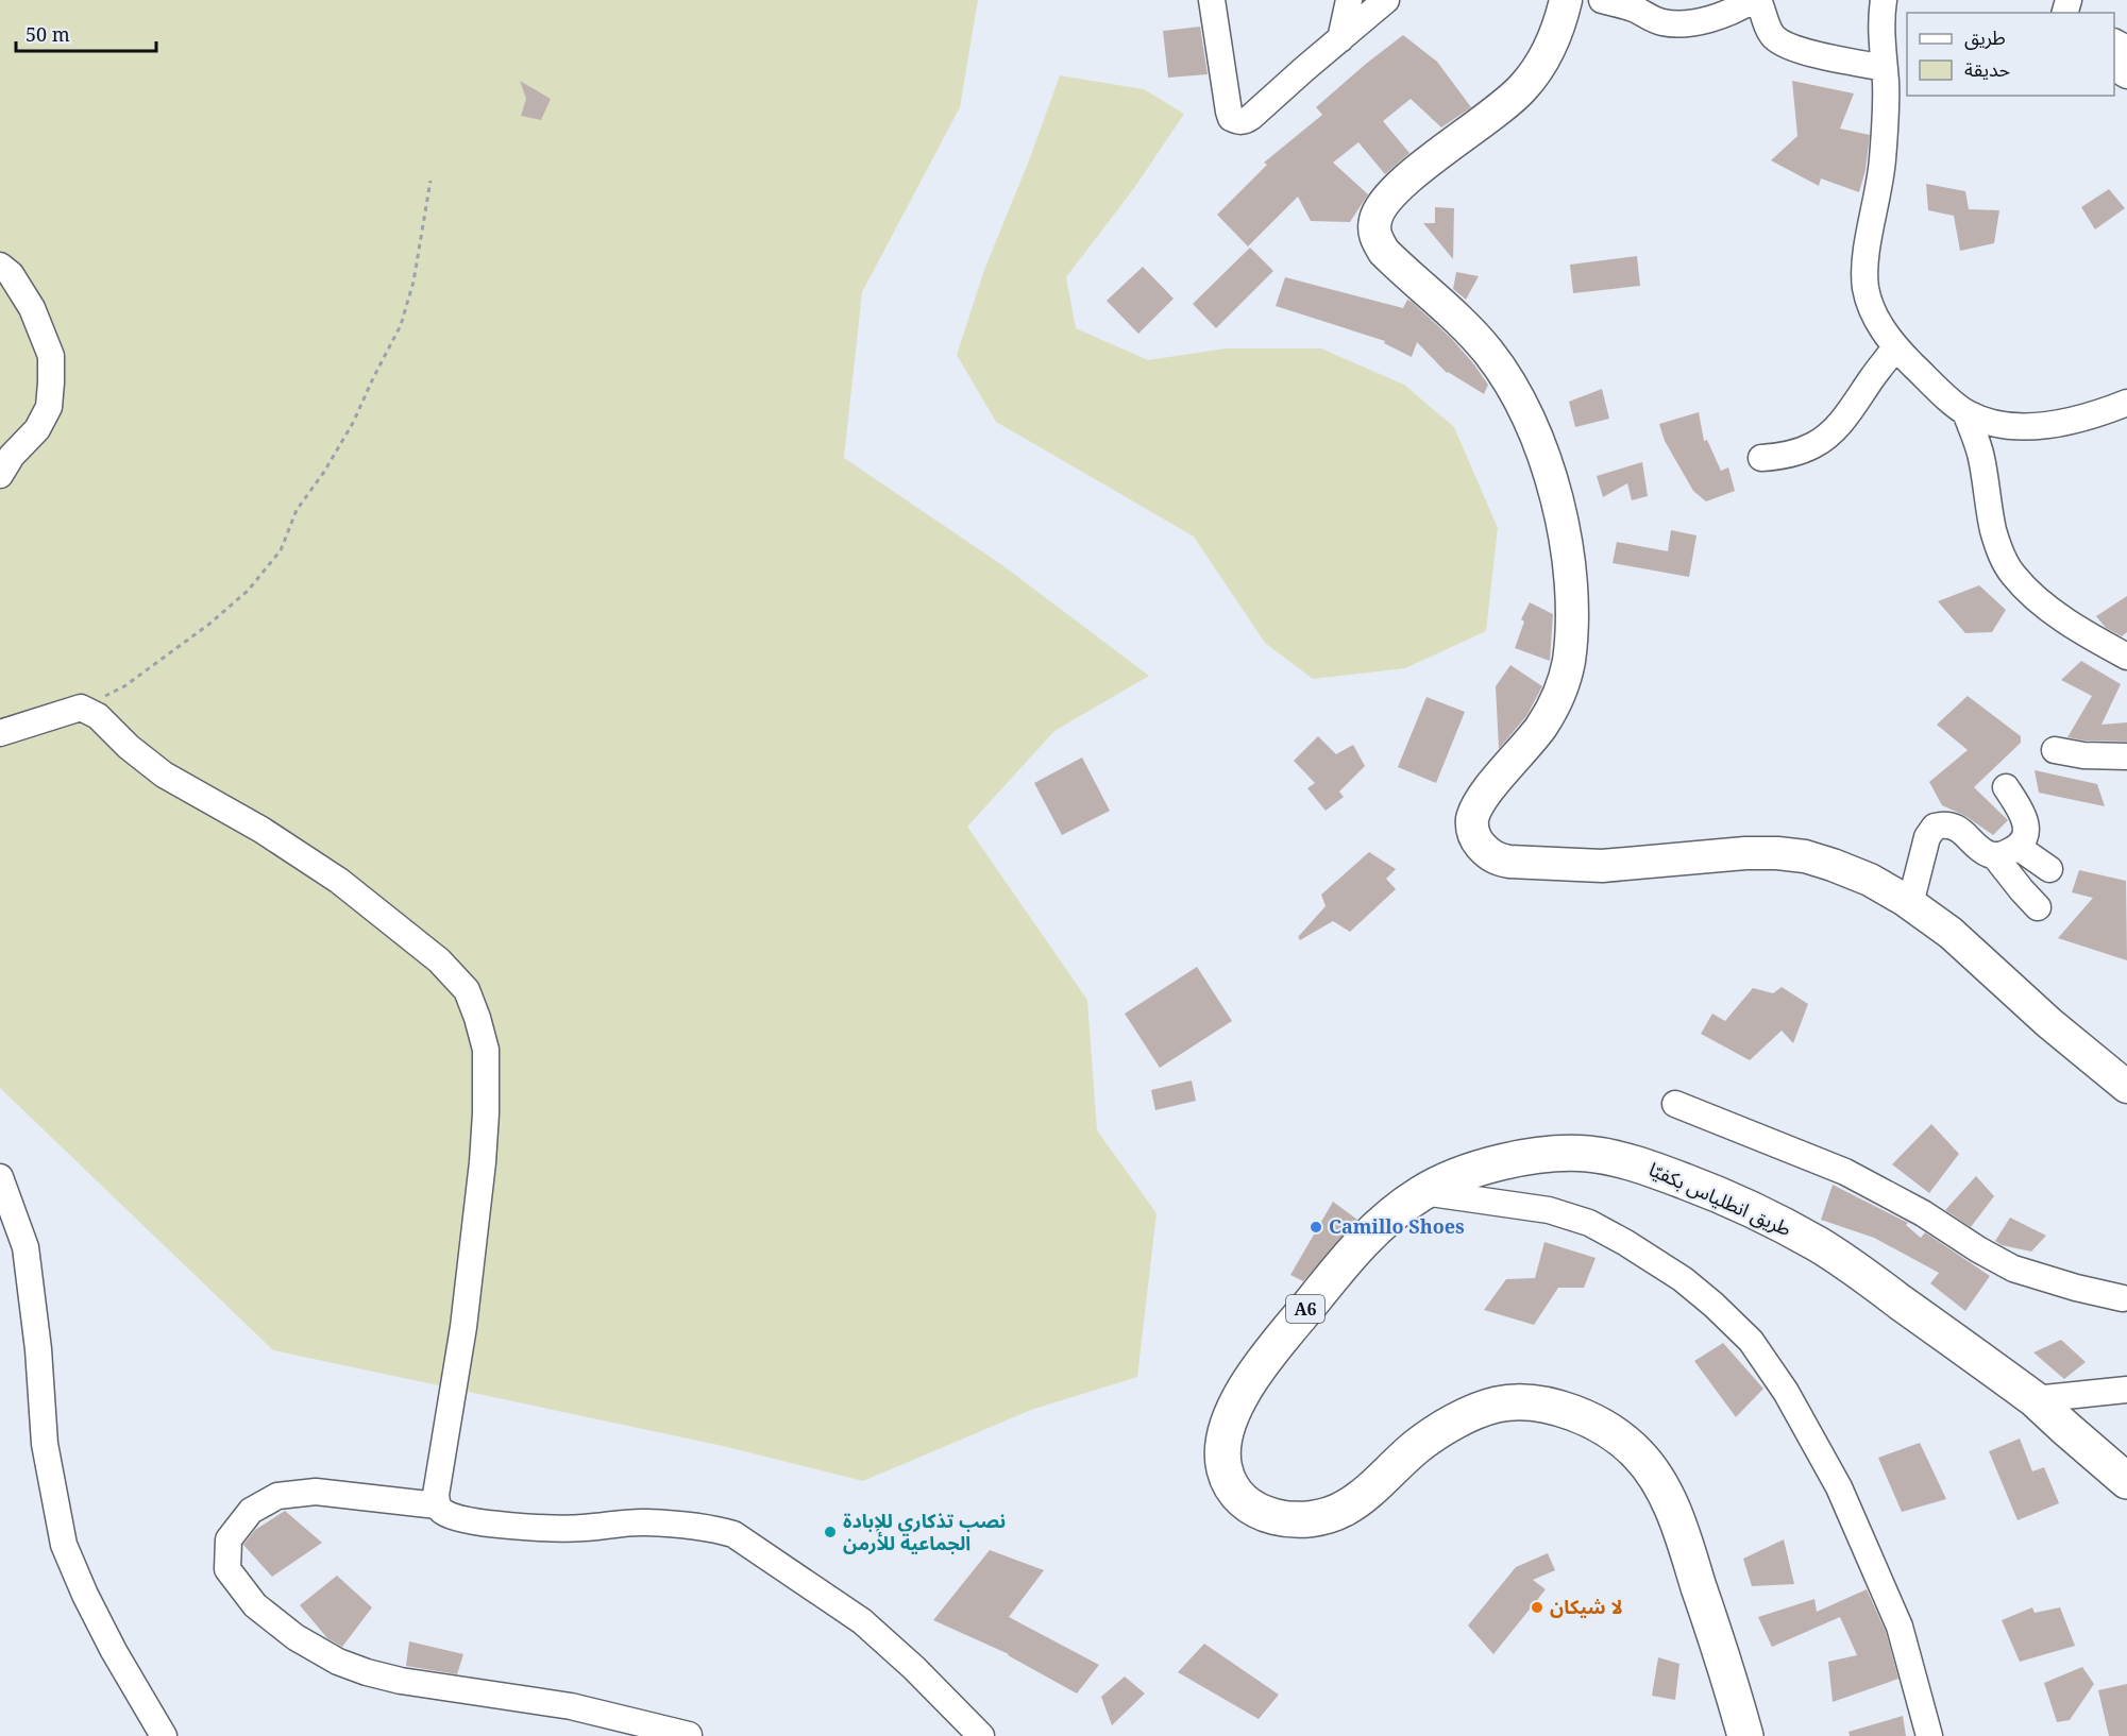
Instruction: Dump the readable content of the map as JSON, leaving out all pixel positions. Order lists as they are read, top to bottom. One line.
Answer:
{"streets":{"highway":["طريق انطلياس بكفيّا","A6"]},"places":["Camillo Shoes","نصب تذكاري للإبادة الجماعية للأرمن","لا شيكان"],"legend":["طريق","حديقة"],"scale_bar":"50 m"}
